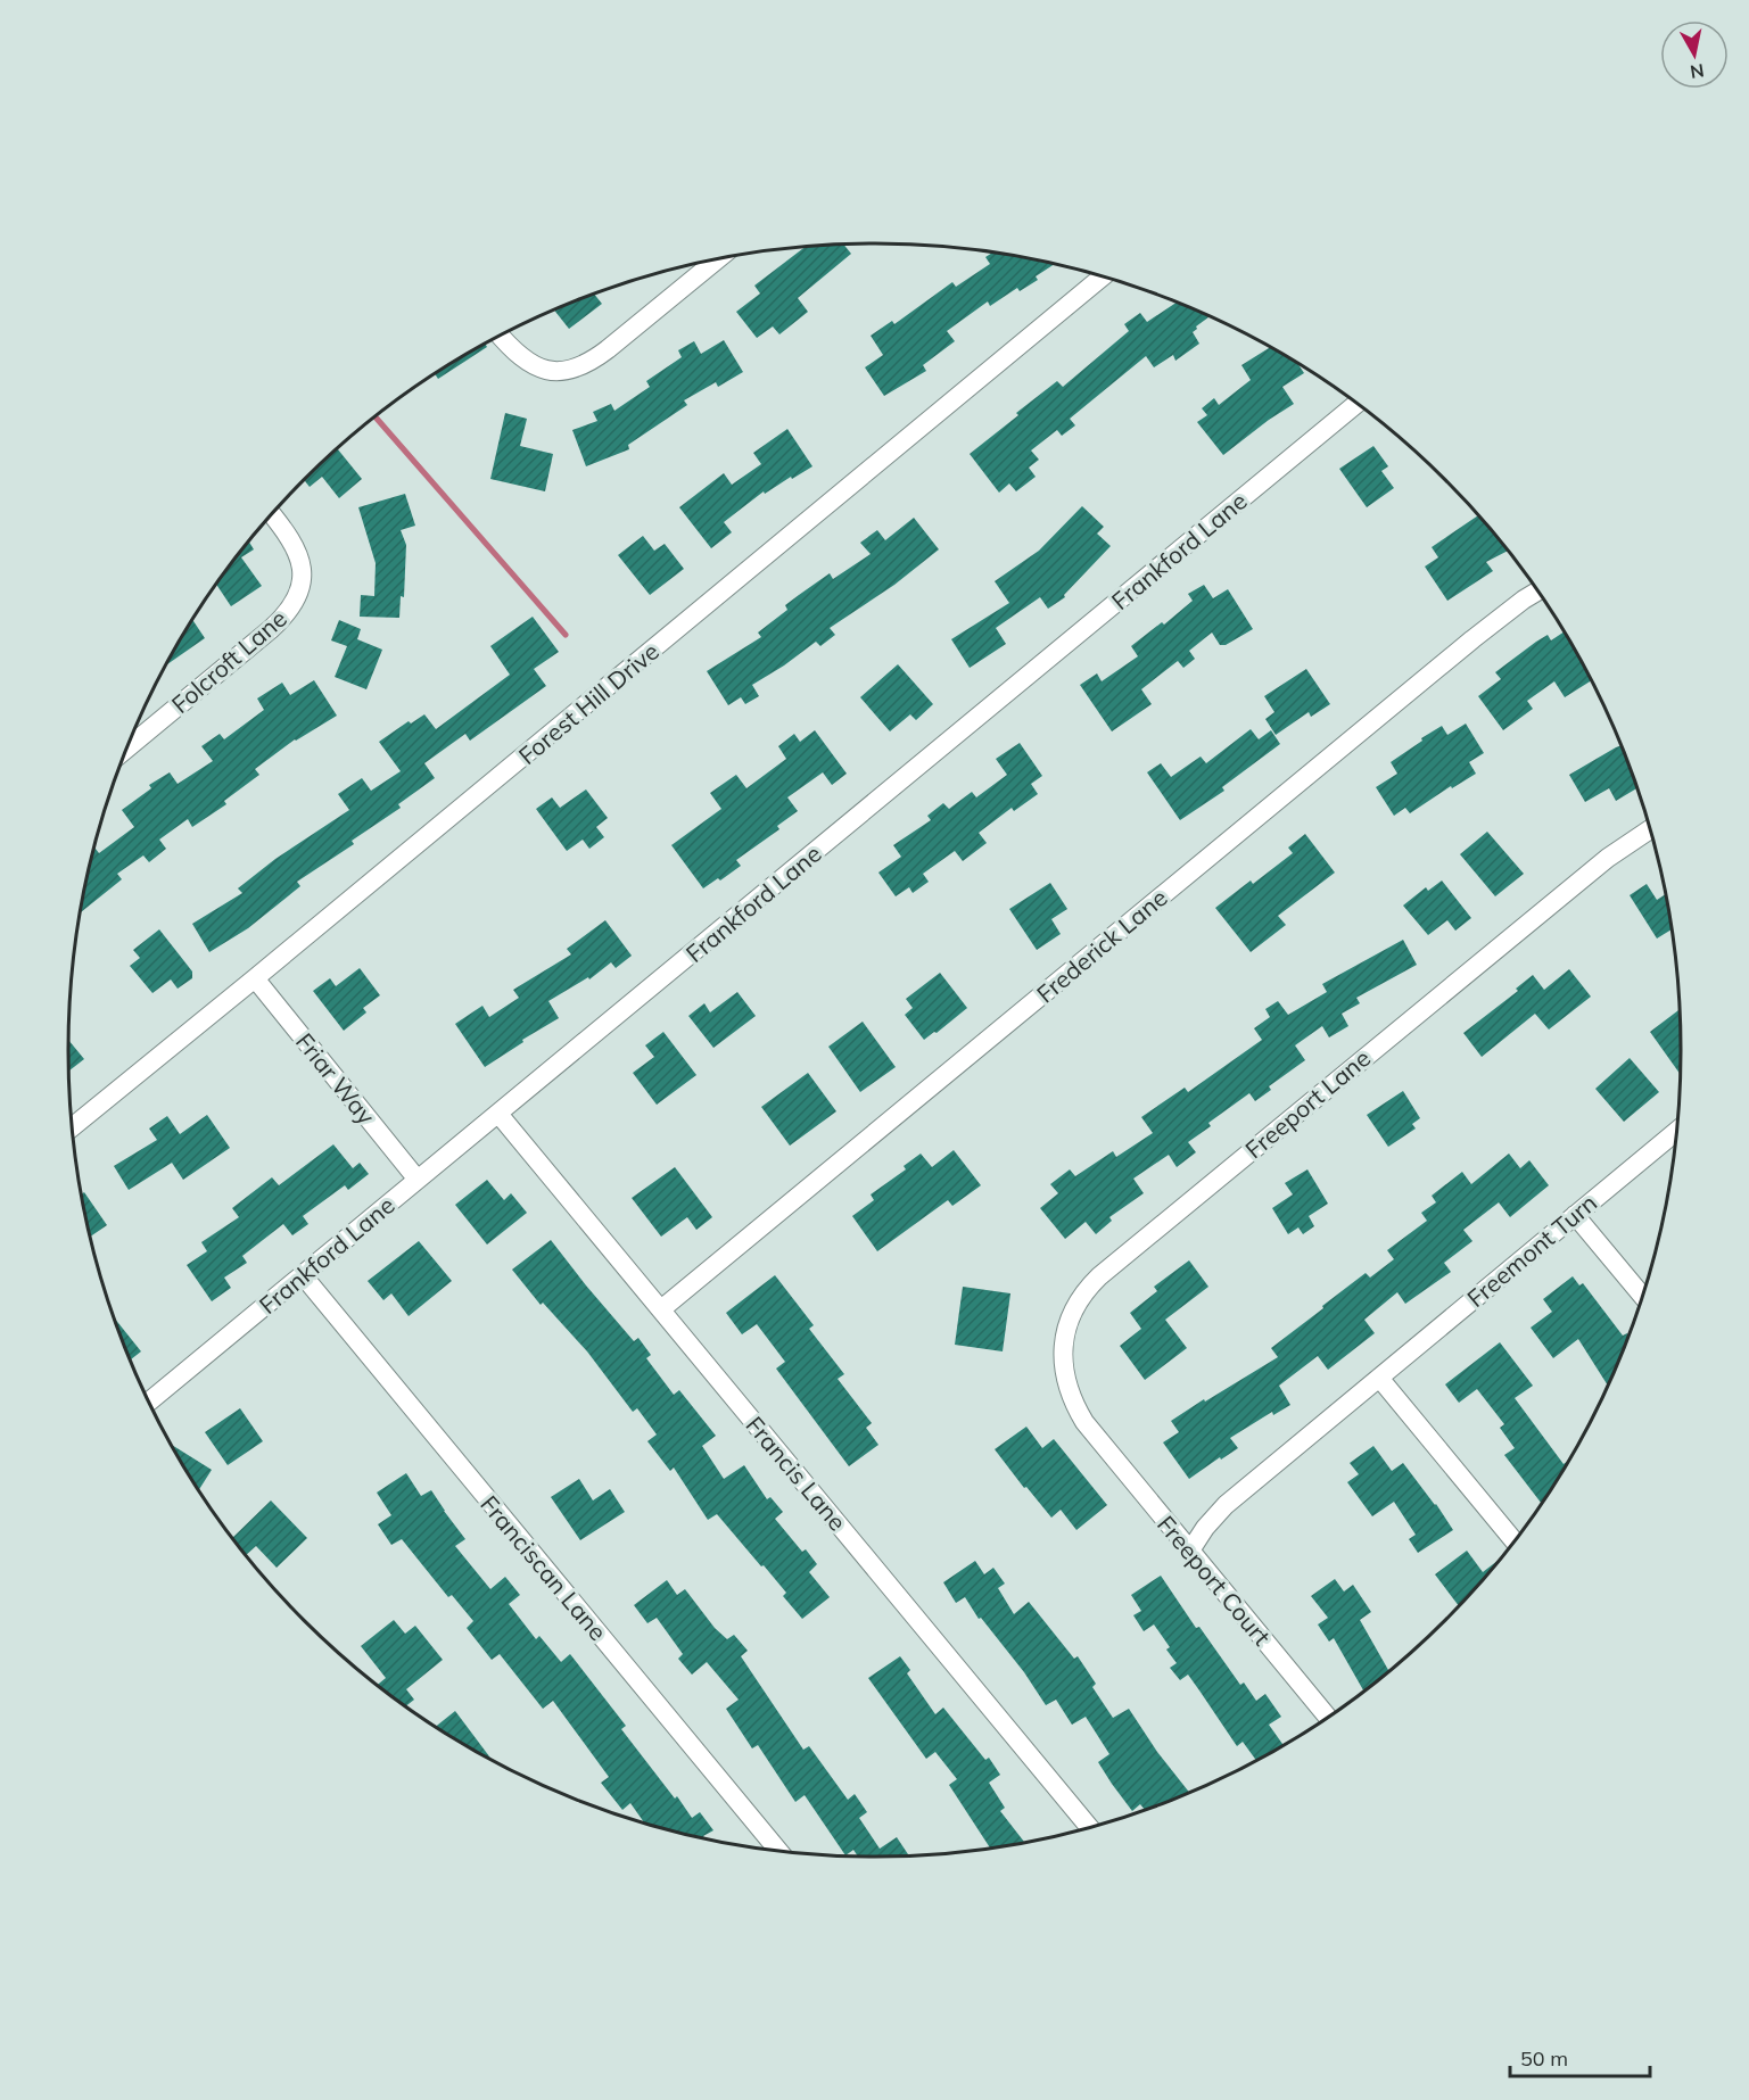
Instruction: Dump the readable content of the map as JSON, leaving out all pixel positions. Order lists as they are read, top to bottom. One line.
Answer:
{"streets":{"street":["Frankford Lane","Folcroft Lane","Forest Hill Drive","Frederick Lane","Friar Way","Freeport Lane","Freemont Turn","Francis Lane","Franciscan Lane","Freeport Court"]},"crossings":[["Frankford Lane","Friar Way"],["Frankford Lane","Francis Lane"],["Frankford Lane","Franciscan Lane"],["Forest Hill Drive","Friar Way"],["Frederick Lane","Francis Lane"],["Freeport Lane","Freeport Court"],["Freemont Turn","Freeport Court"]],"scale_bar":"50 m","north":"bottom"}
